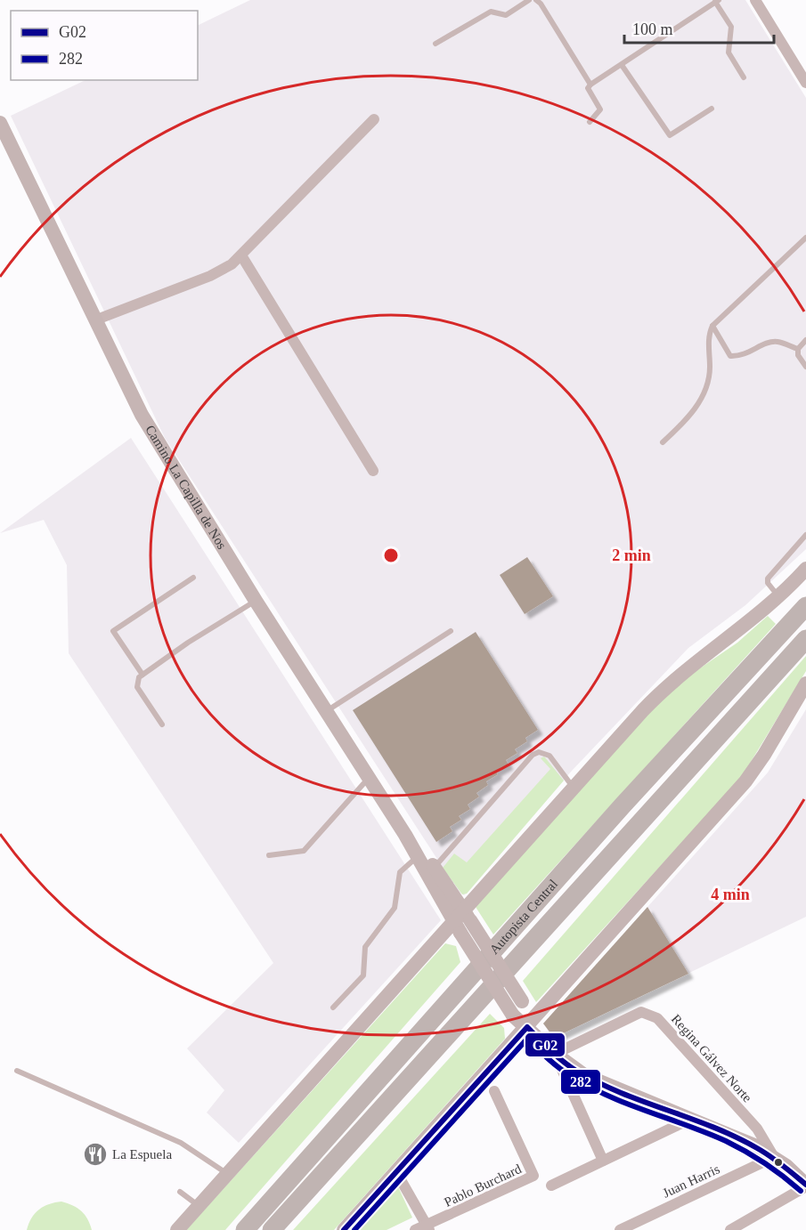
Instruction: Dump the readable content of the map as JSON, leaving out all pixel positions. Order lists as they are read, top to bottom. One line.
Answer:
{"streets":{"highway":["Autopista Central"],"main road":["Camino La Capilla de Nos"],"street":["Regina Gálvez Norte","Juan Harris","Pablo Burchard"]},"crossings":[["Regina Gálvez Norte","Juan Harris"]],"places":{"restaurant":["La Espuela"]},"lines":["transit line G02","transit line 282"],"legend":["G02","282"],"scale_bar":"100 m","rings":["2 min","4 min"]}
